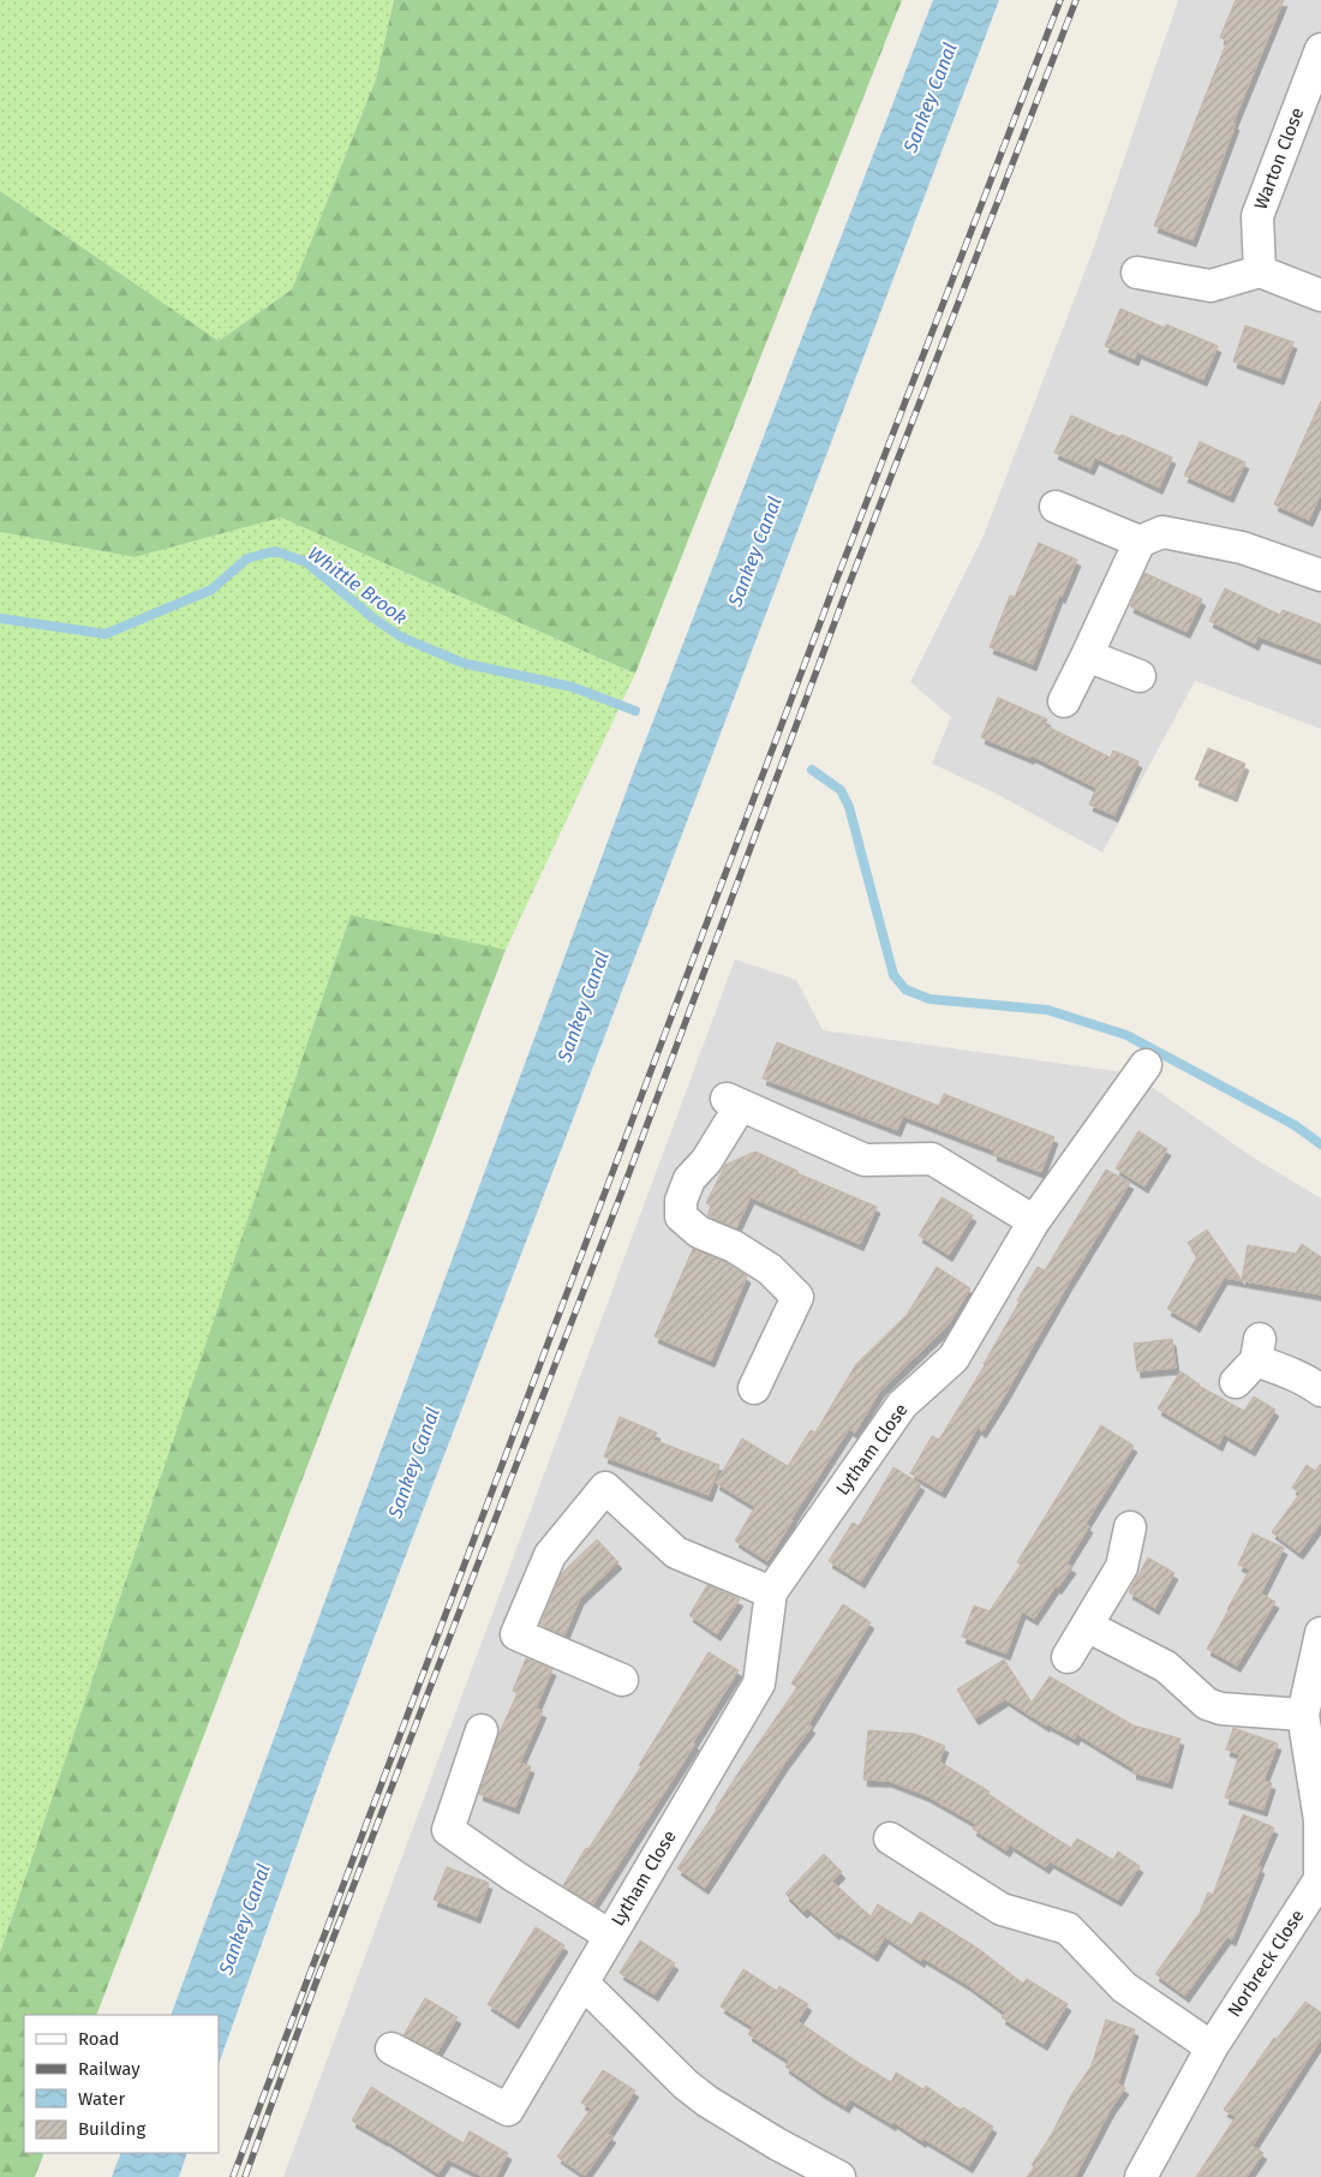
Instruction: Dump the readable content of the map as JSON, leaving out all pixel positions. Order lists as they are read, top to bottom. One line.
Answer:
{"streets":{"street":["Warton Close","Lytham Close","Norbreck Close"]},"water":["Sankey Canal","Whittle Brook"],"legend":["Road","Railway","Water","Building"]}
